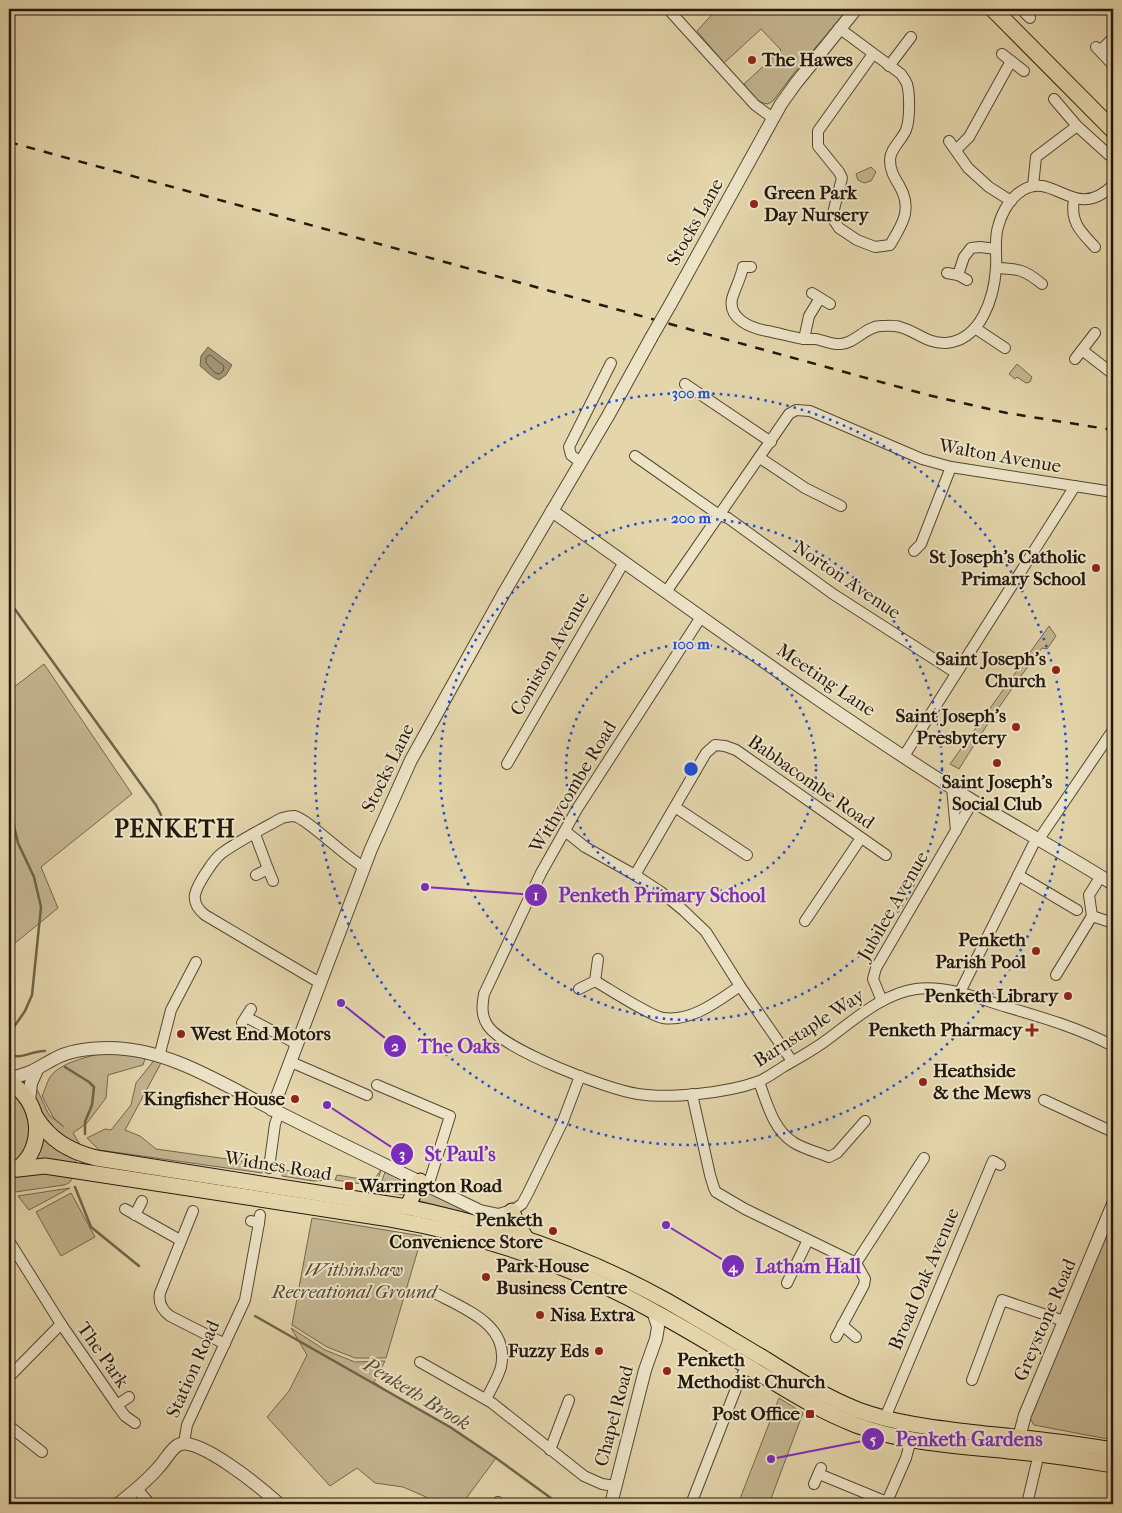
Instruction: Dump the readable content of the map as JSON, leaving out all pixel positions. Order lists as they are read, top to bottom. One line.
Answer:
{"streets":{"main road":["Widnes Road"],"street":["Stocks Lane","Walton Avenue","Norton Avenue","Coniston Avenue","Meeting Lane","Babbacombe Road","Withycombe Road","Jubilee Avenue","Barnstaple Way","Broad Oak Avenue","Greystone Road","The Park","Station Road","Chapel Road"]},"crossings":[["Stocks Lane","Meeting Lane"],["Coniston Avenue","Meeting Lane"],["Meeting Lane","Withycombe Road"],["Meeting Lane","Jubilee Avenue"],["Withycombe Road","Barnstaple Way"],["Jubilee Avenue","Barnstaple Way"],["Widnes Road","Chapel Road"]],"districts":["PENKETH"],"water":["Penketh Brook"],"parks":["Withinshaw Recreational Ground"],"places":{"other":["The Hawes","Green Park Day Nursery","St Joseph's Catholic Primary School","Saint Joseph's Church","Saint Joseph's Presbytery","Saint Joseph's Social Club","Penketh Primary School","Penketh Parish Pool","Penketh Library","The Oaks","West End Motors","Heathside & the Mews","Kingfisher House","St Paul's","Latham Hall","Penketh Convenience Store","Park House Business Centre","Nisa Extra","Fuzzy Eds","Penketh Methodist Church","Penketh Gardens"],"health":["Penketh Pharmacy"],"transit":["Warrington Road","Post Office"]},"rings":["300 m","200 m","100 m"]}
